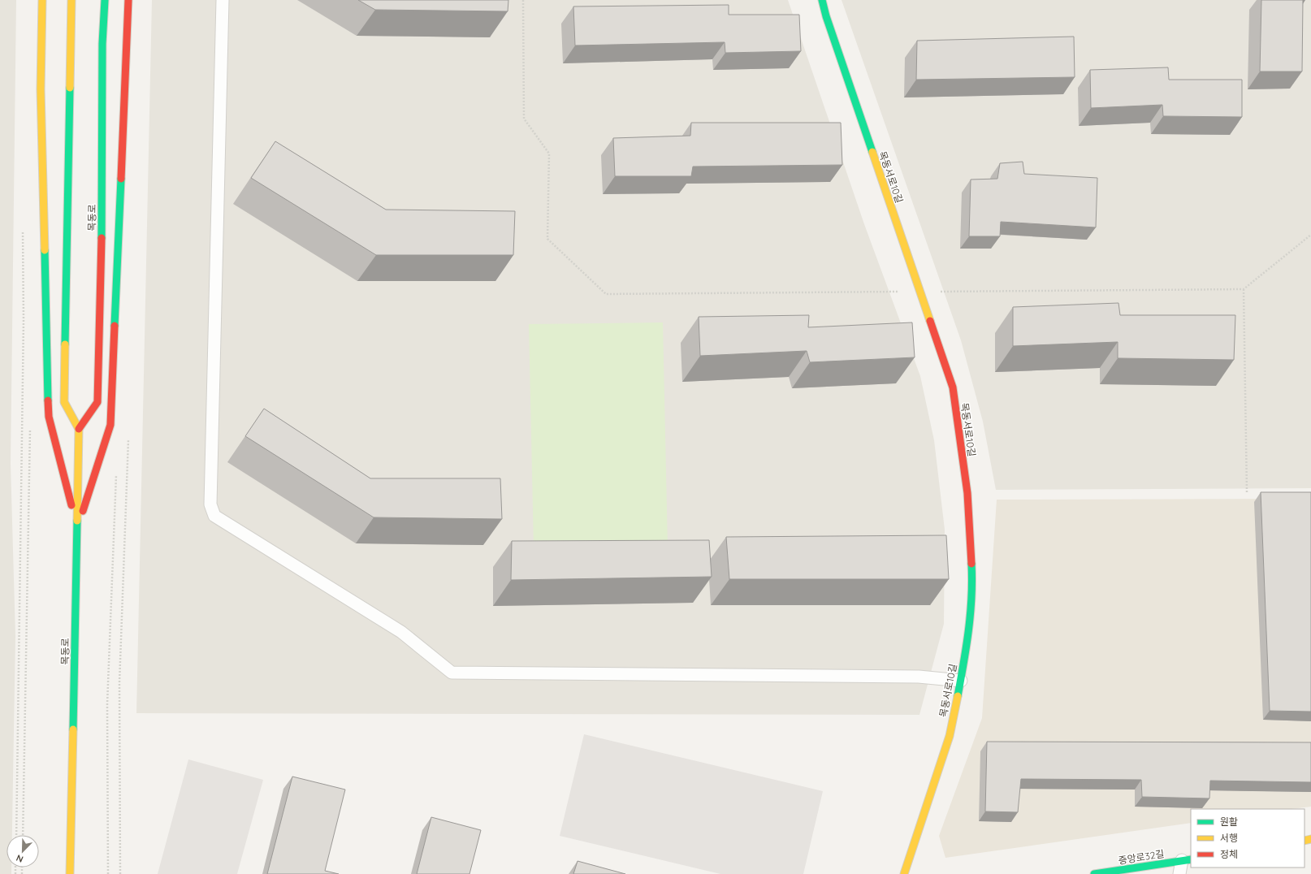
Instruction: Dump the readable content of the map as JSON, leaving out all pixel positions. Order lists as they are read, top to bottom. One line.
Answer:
{"streets":{"main road":["목동서로10길","목동로","중앙로32길"]},"legend":["원활","서행","정체"],"north":"bottom left"}
